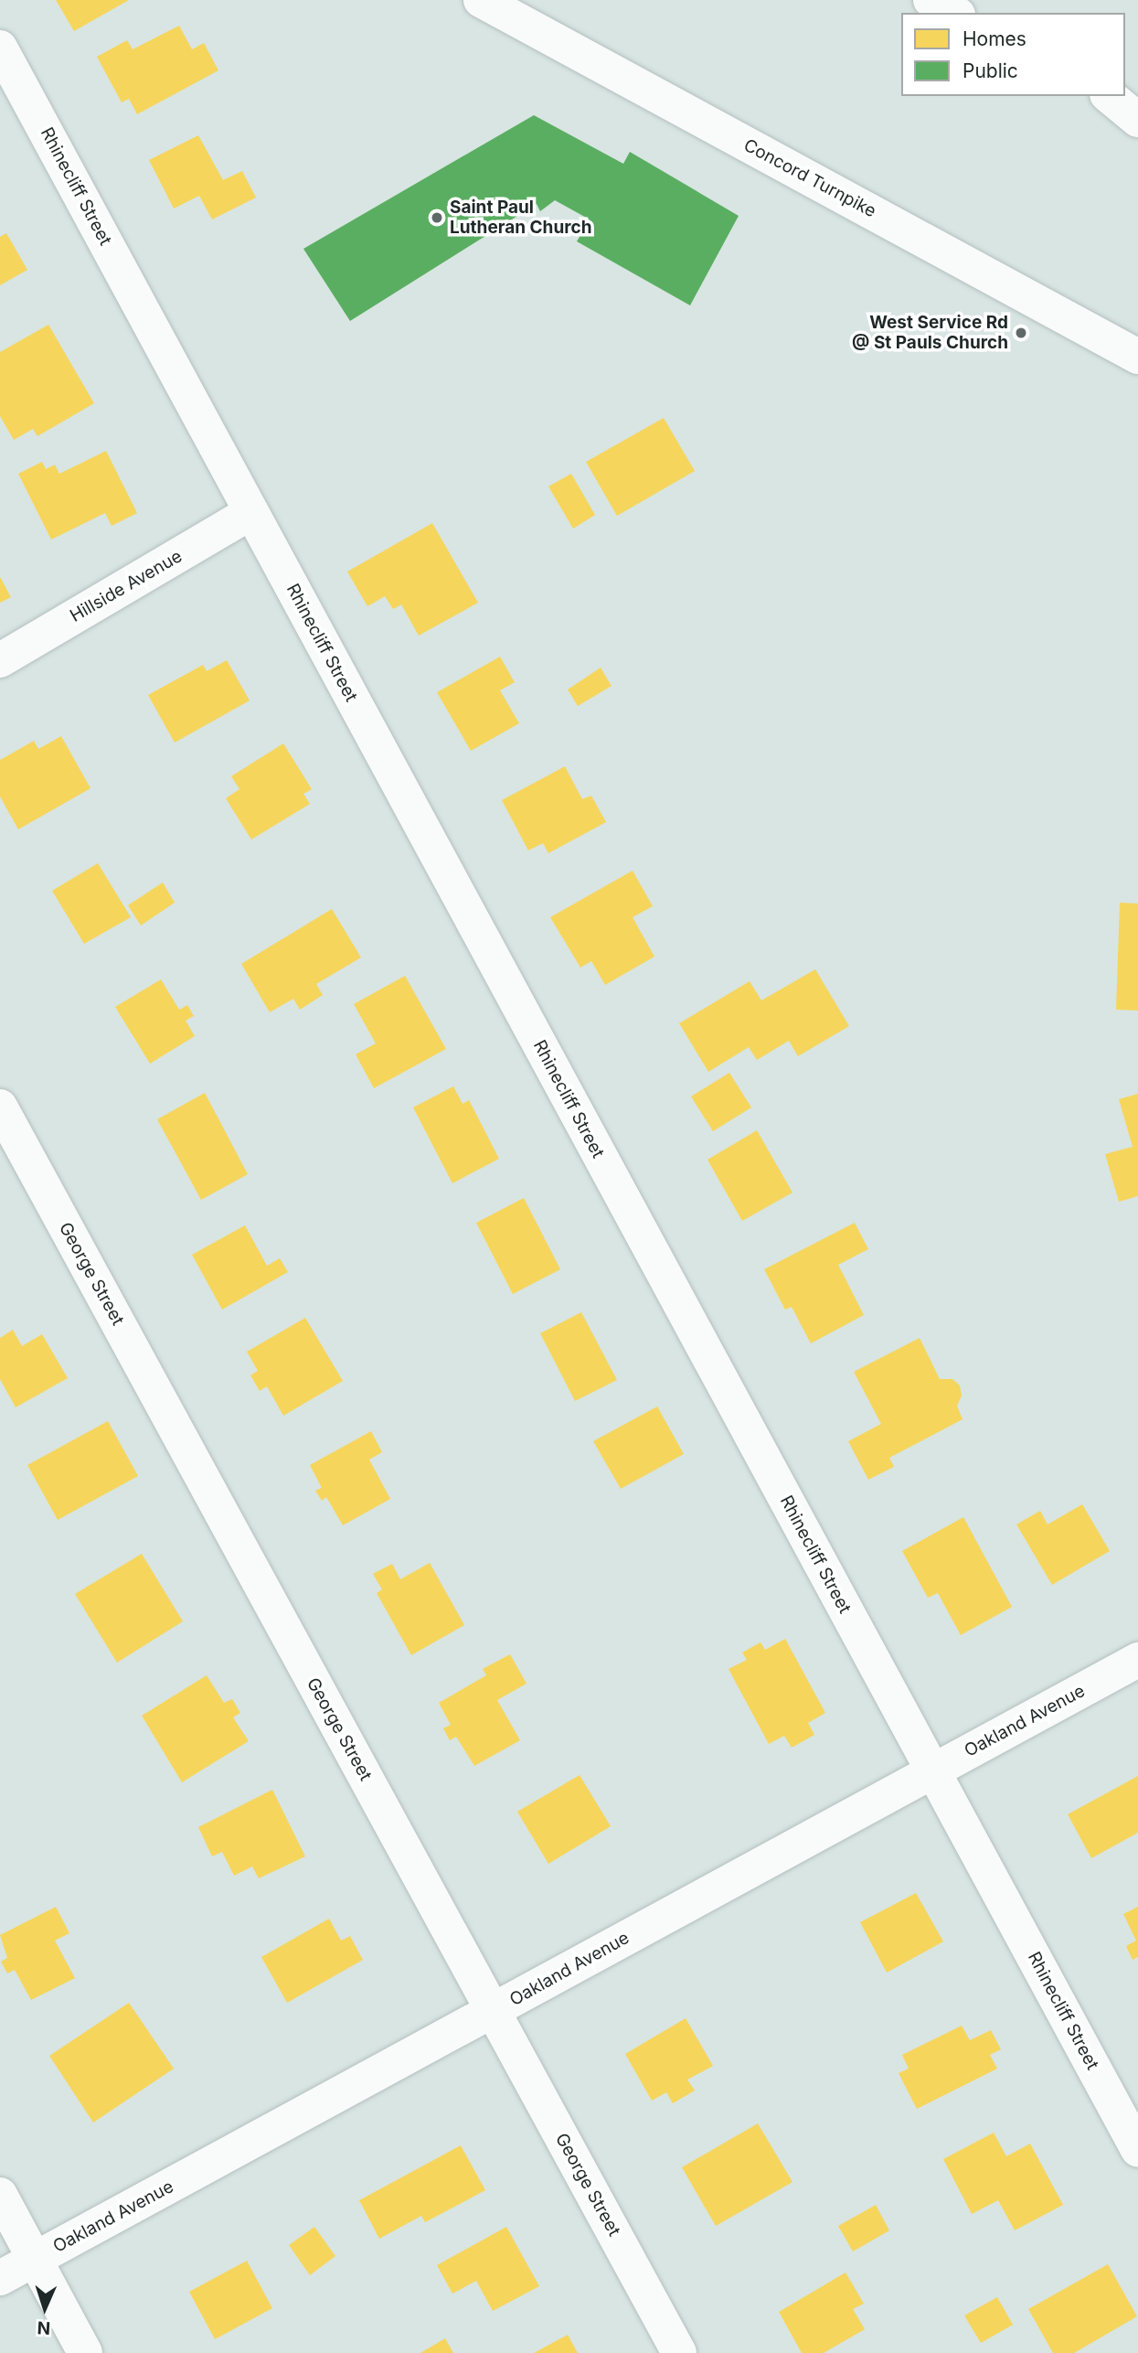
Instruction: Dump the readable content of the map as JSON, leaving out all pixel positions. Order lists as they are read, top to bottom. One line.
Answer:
{"streets":{"main road":["Concord Turnpike","Rhinecliff Street","Hillside Avenue","George Street","Oakland Avenue"]},"crossings":[["Rhinecliff Street","Hillside Avenue"],["Rhinecliff Street","Oakland Avenue"],["George Street","Oakland Avenue"]],"places":["Saint Paul Lutheran Church","West Service Rd @ St Pauls Church"],"legend":["Homes","Public"],"north":"bottom"}
